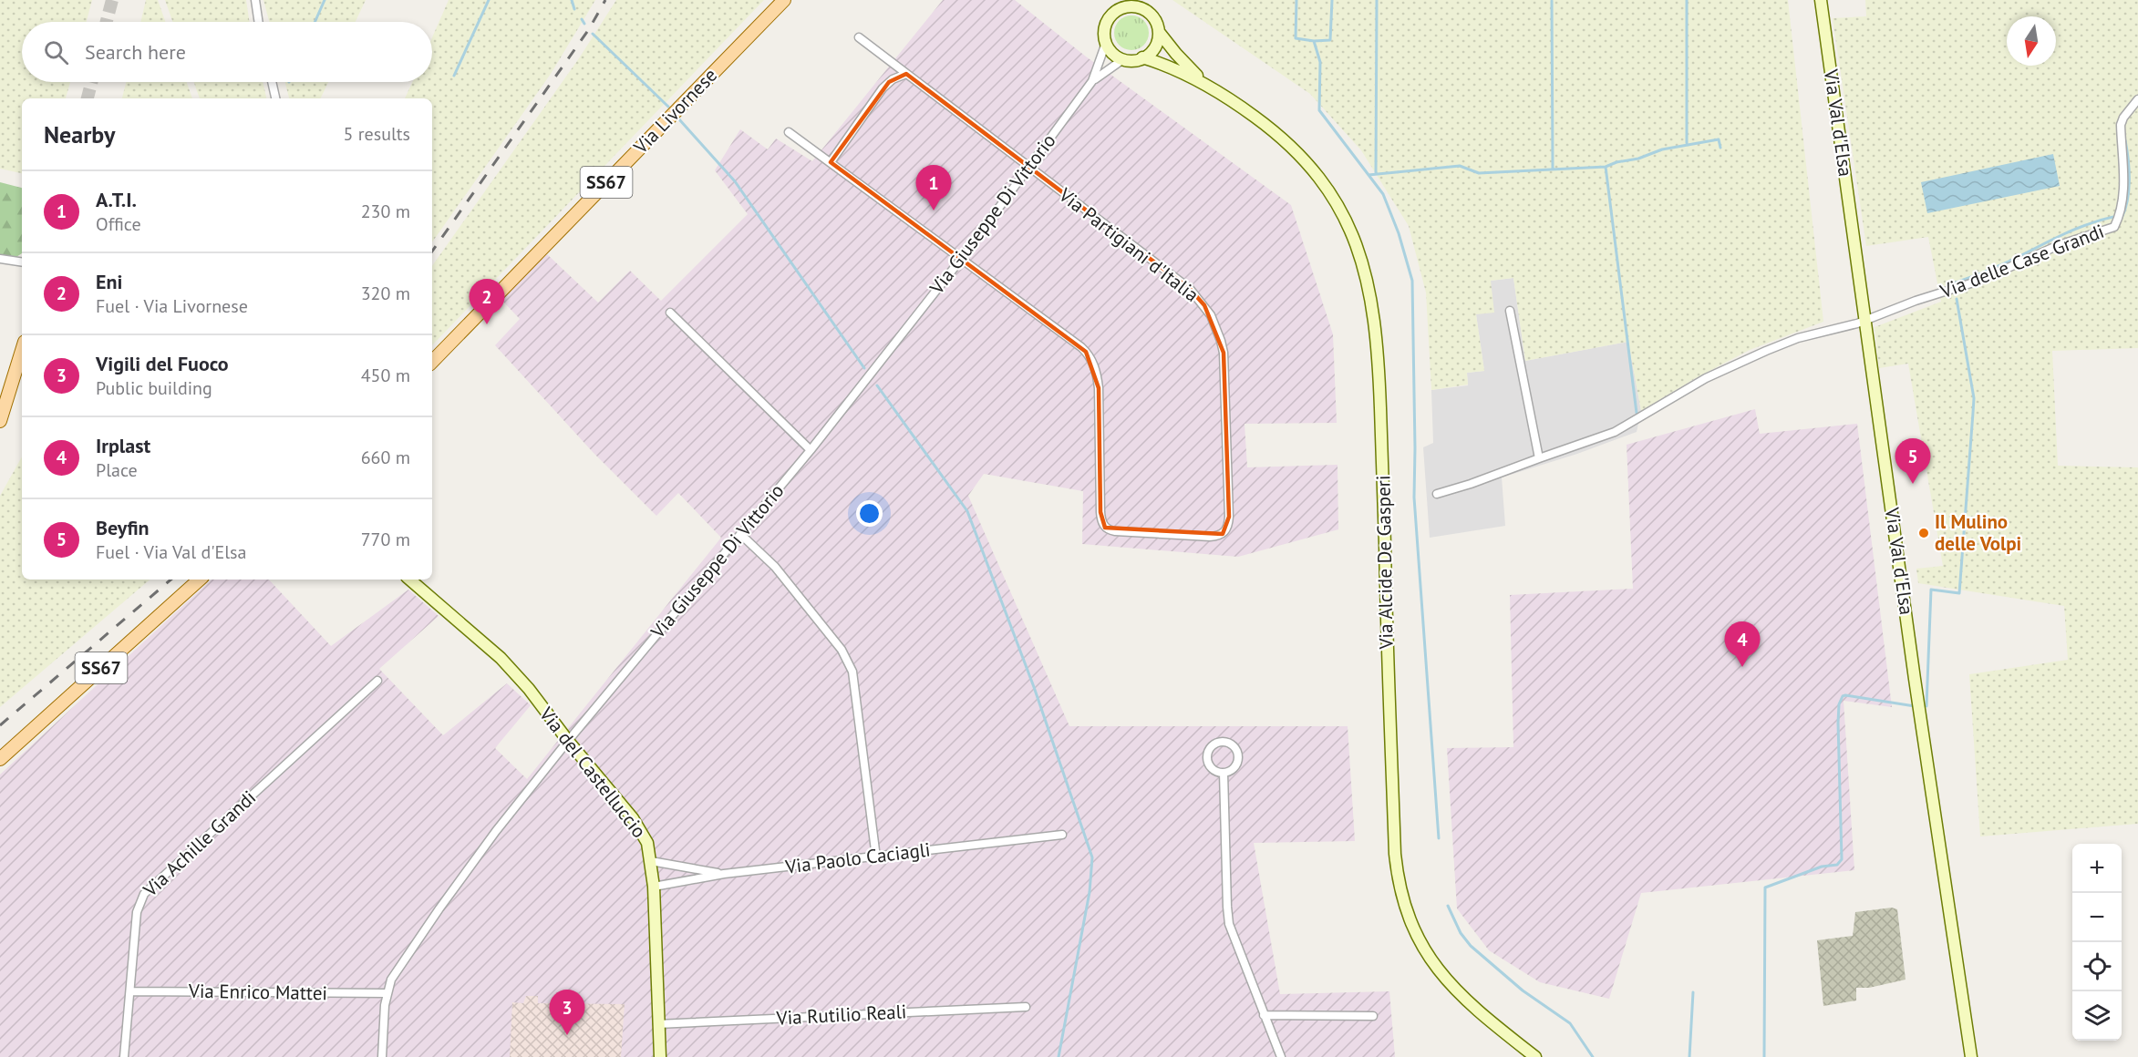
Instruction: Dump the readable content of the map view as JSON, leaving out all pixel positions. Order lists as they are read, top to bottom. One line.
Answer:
{"streets":{"main road":["Via Livornese","SS67"],"street":["Via Val d'Elsa","Via Giuseppe Di Vittorio","Via Partigiani d'Italia","Via delle Case Grandi","Via Alcide De Gasperi","Via del Castelluccio","Via Achille Grandi","Via Paolo Caciagli","Via Enrico Mattei","Via Rutilio Reali"]},"crossings":[["Via Val d'Elsa","Via delle Case Grandi"],["Via Giuseppe Di Vittorio","Via Partigiani d'Italia"],["Via Giuseppe Di Vittorio","Via Alcide De Gasperi"],["Via Giuseppe Di Vittorio","Via del Castelluccio"],["Via Giuseppe Di Vittorio","Via Enrico Mattei"],["Via del Castelluccio","Via Paolo Caciagli"],["Via del Castelluccio","Via Rutilio Reali"],["Via Achille Grandi","Via Enrico Mattei"]],"places":["Il Mulino delle Volpi"],"north":"bottom","page":{"search":"Search here","heading":["Nearby","5 results"],"pins":["1","2","5","4","3"],"list":[{"mark":"1","name":"A.T.I.","note":"Office","value":"230 m"},{"mark":"2","name":"Eni","note":"Fuel · Via Livornese","value":"320 m"},{"mark":"3","name":"Vigili del Fuoco","note":"Public building","value":"450 m"},{"mark":"4","name":"Irplast","note":"Place","value":"660 m"},{"mark":"5","name":"Beyfin","note":"Fuel · Via Val d'Elsa","value":"770 m"}],"map_buttons":["+","−"]}}
